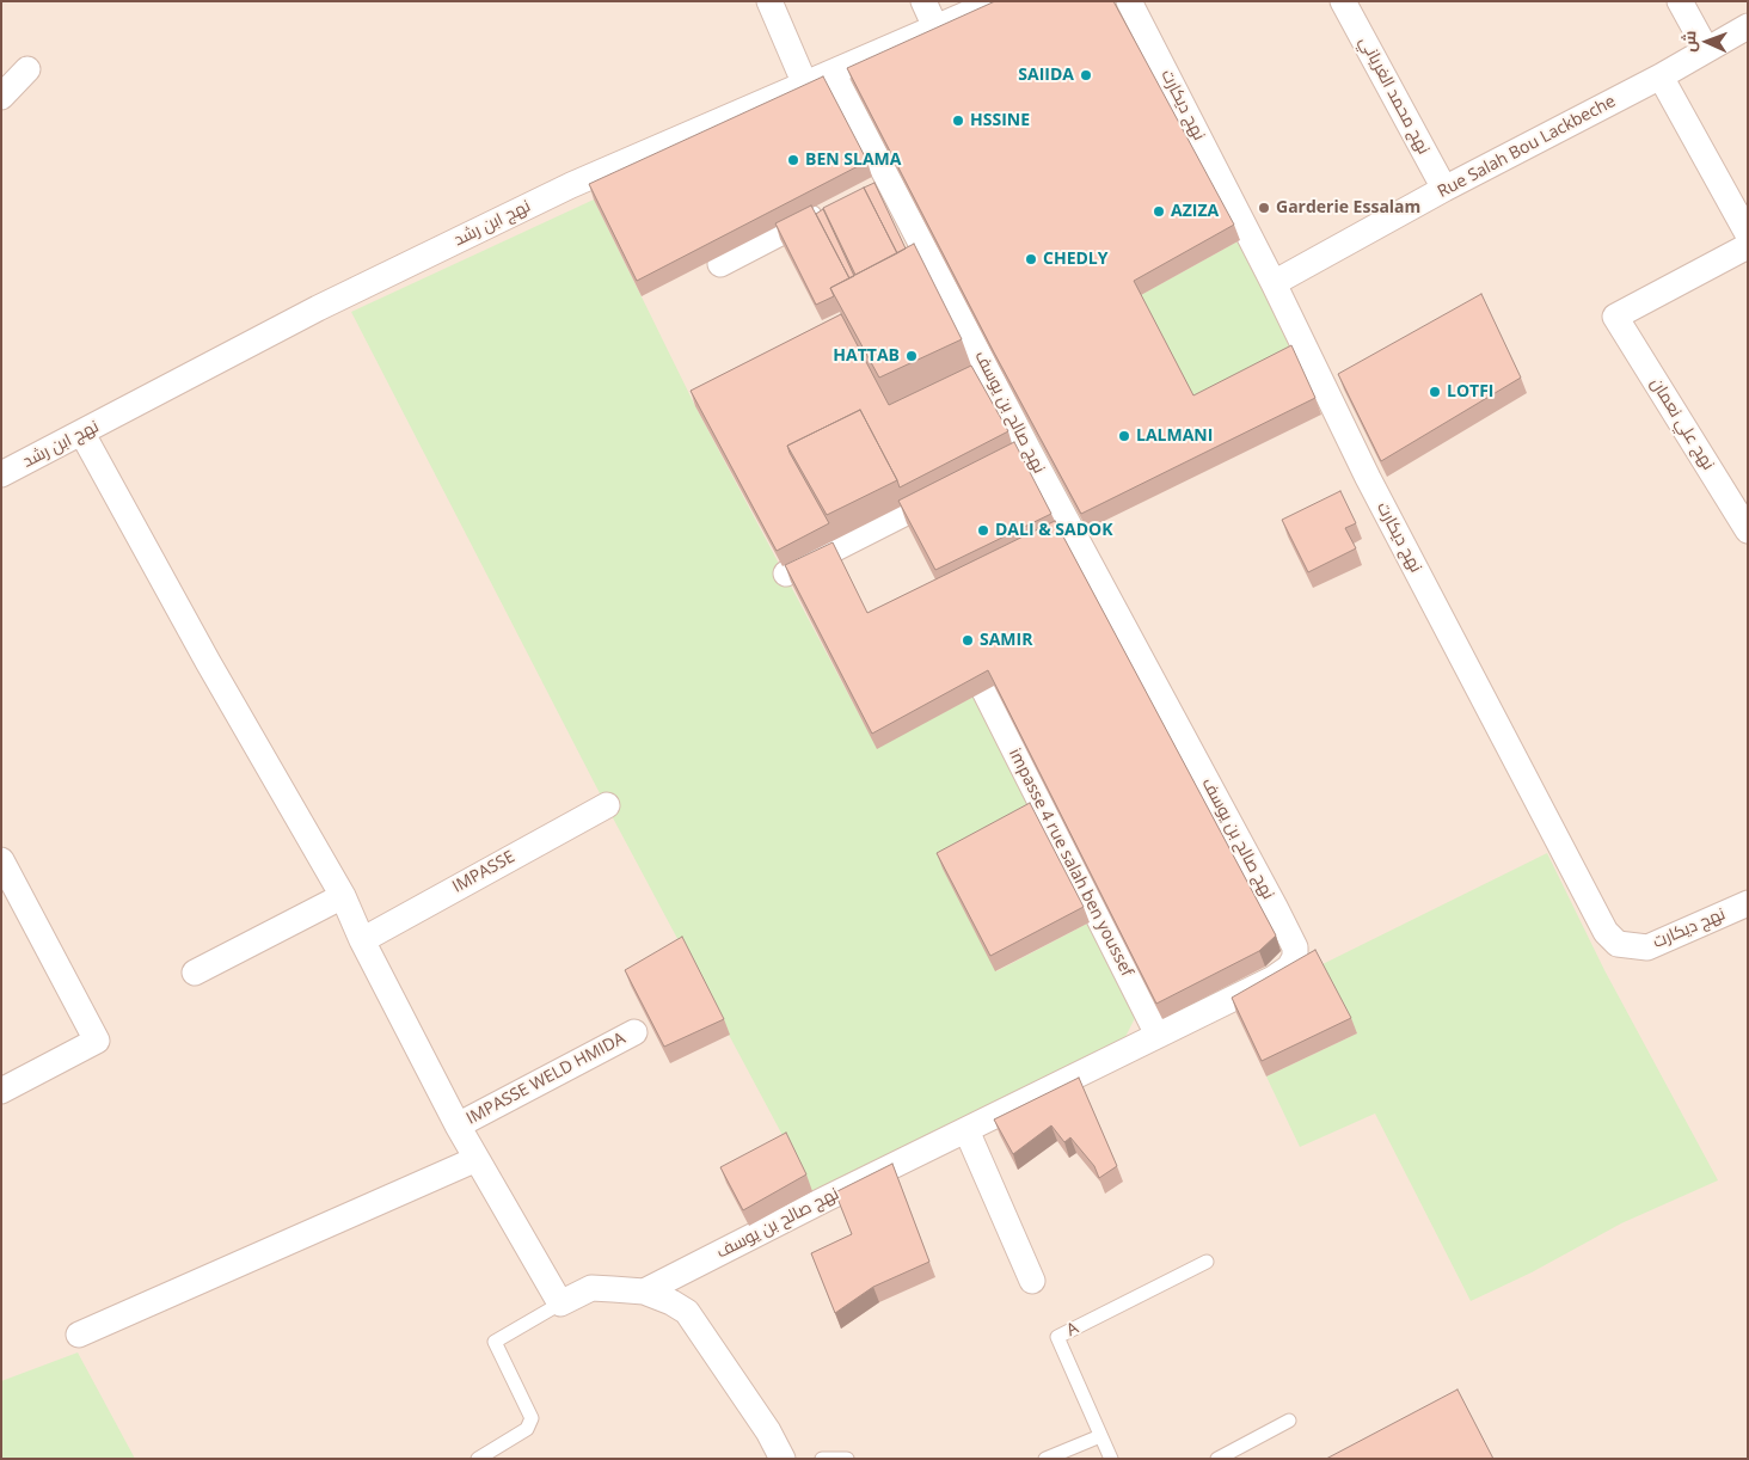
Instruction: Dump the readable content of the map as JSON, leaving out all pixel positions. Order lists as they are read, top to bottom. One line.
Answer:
{"streets":{"street":["نهج محمد الغرياني","نهج ديكارت","Rue Salah Bou Lackbeche","نهج ابن رشد","نهج صالح بن يوسف","نهج علي نعمان","impasse 4 rue salah ben youssef","IMPASSE","IMPASSE WELD HMIDA"],"lane":["A"]},"crossings":[["نهج محمد الغرياني","Rue Salah Bou Lackbeche"],["نهج ديكارت","Rue Salah Bou Lackbeche"],["نهج ابن رشد","نهج صالح بن يوسف"],["نهج صالح بن يوسف","impasse 4 rue salah ben youssef"]],"places":["SAIIDA","HSSINE","BEN SLAMA","Garderie Essalam","AZIZA","CHEDLY","HATTAB","LOTFI","LALMANI","DALI & SADOK","SAMIR"],"north":"left"}
